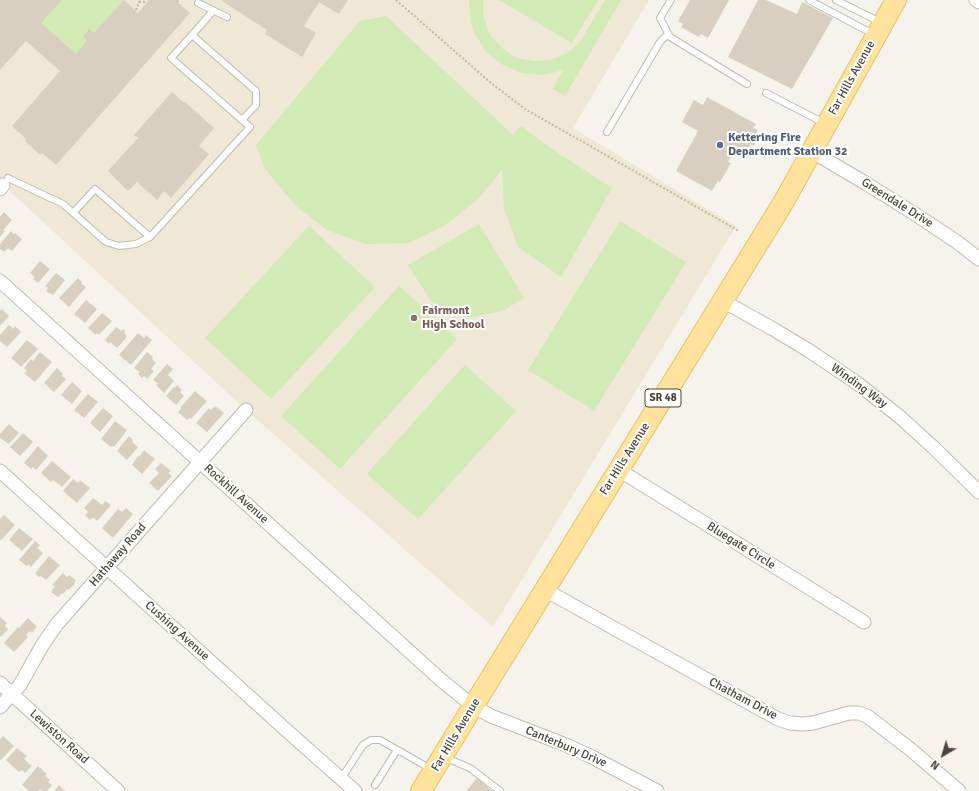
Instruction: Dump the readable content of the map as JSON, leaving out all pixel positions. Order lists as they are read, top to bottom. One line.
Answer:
{"streets":{"main road":["Far Hills Avenue","SR 48"],"street":["Greendale Drive","Winding Way","Rockhill Avenue","Bluegate Circle","Hathaway Road","Cushing Avenue","Chatham Drive","Lewiston Road","Canterbury Drive"]},"crossings":[["Far Hills Avenue","Greendale Drive"],["Far Hills Avenue","Winding Way"],["Far Hills Avenue","Rockhill Avenue"],["Far Hills Avenue","Bluegate Circle"],["Far Hills Avenue","Chatham Drive"],["Far Hills Avenue","Canterbury Drive"],["Rockhill Avenue","Hathaway Road"],["Rockhill Avenue","Canterbury Drive"],["Hathaway Road","Cushing Avenue"],["Hathaway Road","Lewiston Road"]],"places":["Kettering Fire Department Station 32","Fairmont High School"],"north":"bottom left"}
